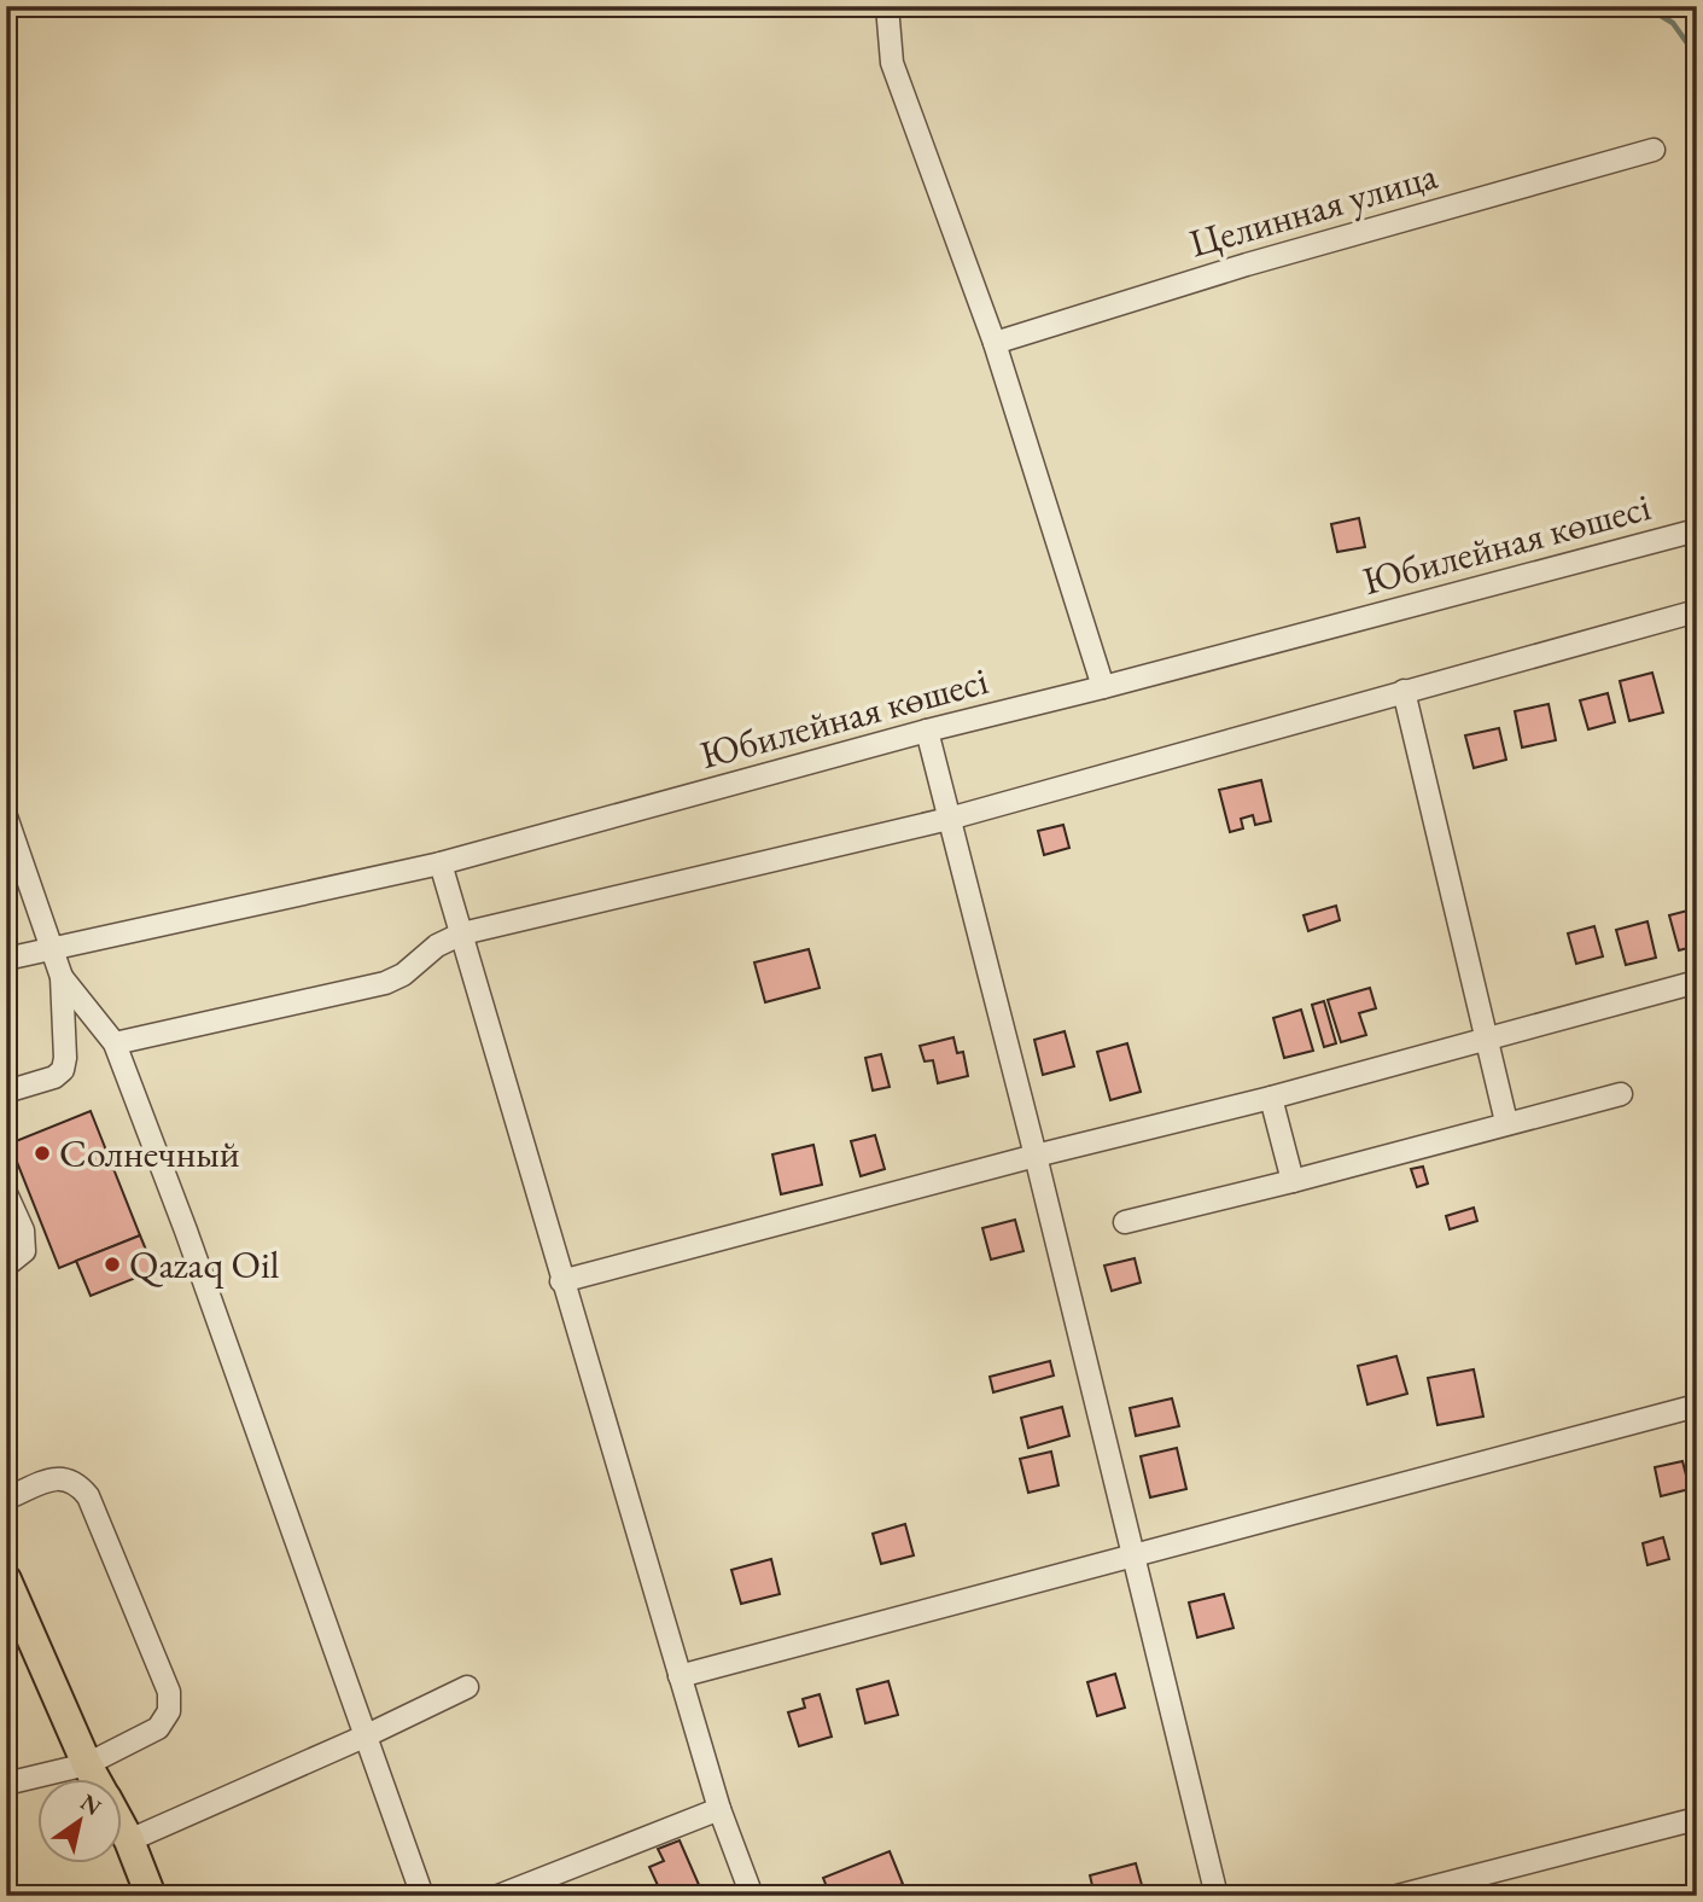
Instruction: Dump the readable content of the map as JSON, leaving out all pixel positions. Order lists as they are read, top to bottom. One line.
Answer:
{"streets":{"street":["Целинная улица","Юбилейная көшесі"]},"places":["Солнечный","Qazaq Oil"],"north":"top right"}
